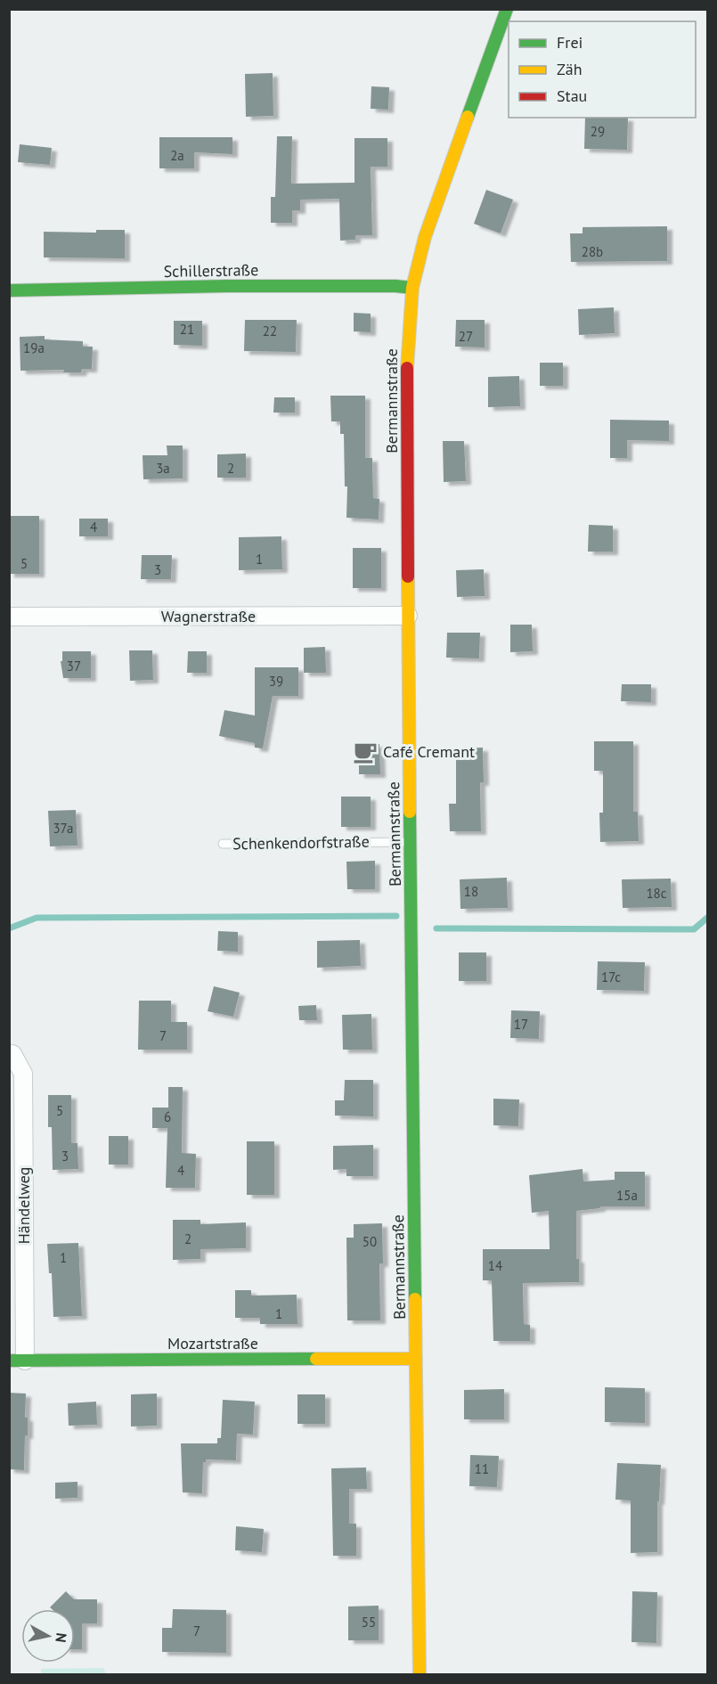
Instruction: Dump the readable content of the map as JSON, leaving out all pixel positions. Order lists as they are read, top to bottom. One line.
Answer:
{"streets":{"street":["Schillerstraße","Bermannstraße","Wagnerstraße","Händelweg","Mozartstraße"],"lane":["Schenkendorfstraße"]},"crossings":[["Schillerstraße","Bermannstraße"],["Bermannstraße","Wagnerstraße"],["Bermannstraße","Schenkendorfstraße"],["Bermannstraße","Mozartstraße"],["Händelweg","Mozartstraße"]],"places":{"cafe":["Café Cremant"]},"house_numbers":["29","2a","28b","21","22","27","19a","3a","2","4","1","5","3","37","39","37a","18","18c","17c","17","7","5","6","3","4","15a","2","50","1","14","1","11","55","7"],"legend":["Frei","Zäh","Stau"],"north":"right"}
